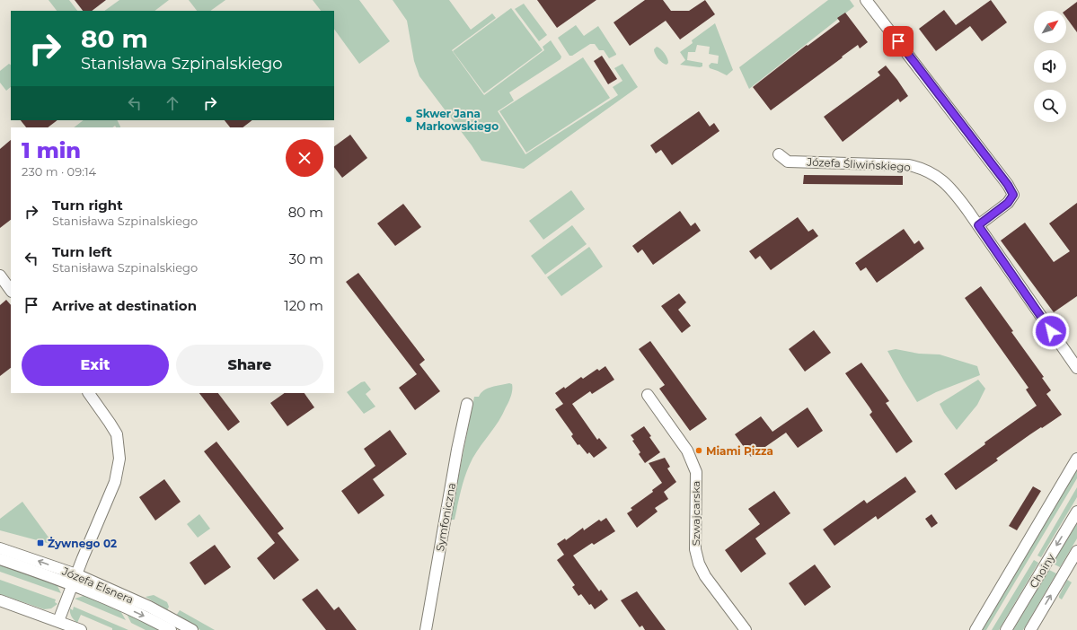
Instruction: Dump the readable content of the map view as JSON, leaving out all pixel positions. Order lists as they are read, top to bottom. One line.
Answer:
{"streets":{"street":["Józefa Śliwińskiego","Szwajcarska","Symfoniczna","Choiny","Józefa Elsnera"]},"places":{"other":["Skwer Jana Markowskiego","Miami Pizza"],"transit":["Żywnego 02"]},"north":"top right","page":{"turn":["80 m","Stanisława Szpinalskiego"],"heading":["1 min","230 m · 09:14"],"list":[{"name":"Turn right","note":"Stanisława Szpinalskiego","value":"80 m"},{"name":"Turn left","note":"Stanisława Szpinalskiego","value":"30 m"},{"name":"Arrive at destination","value":"120 m"}],"buttons":["Exit","Share"]}}
